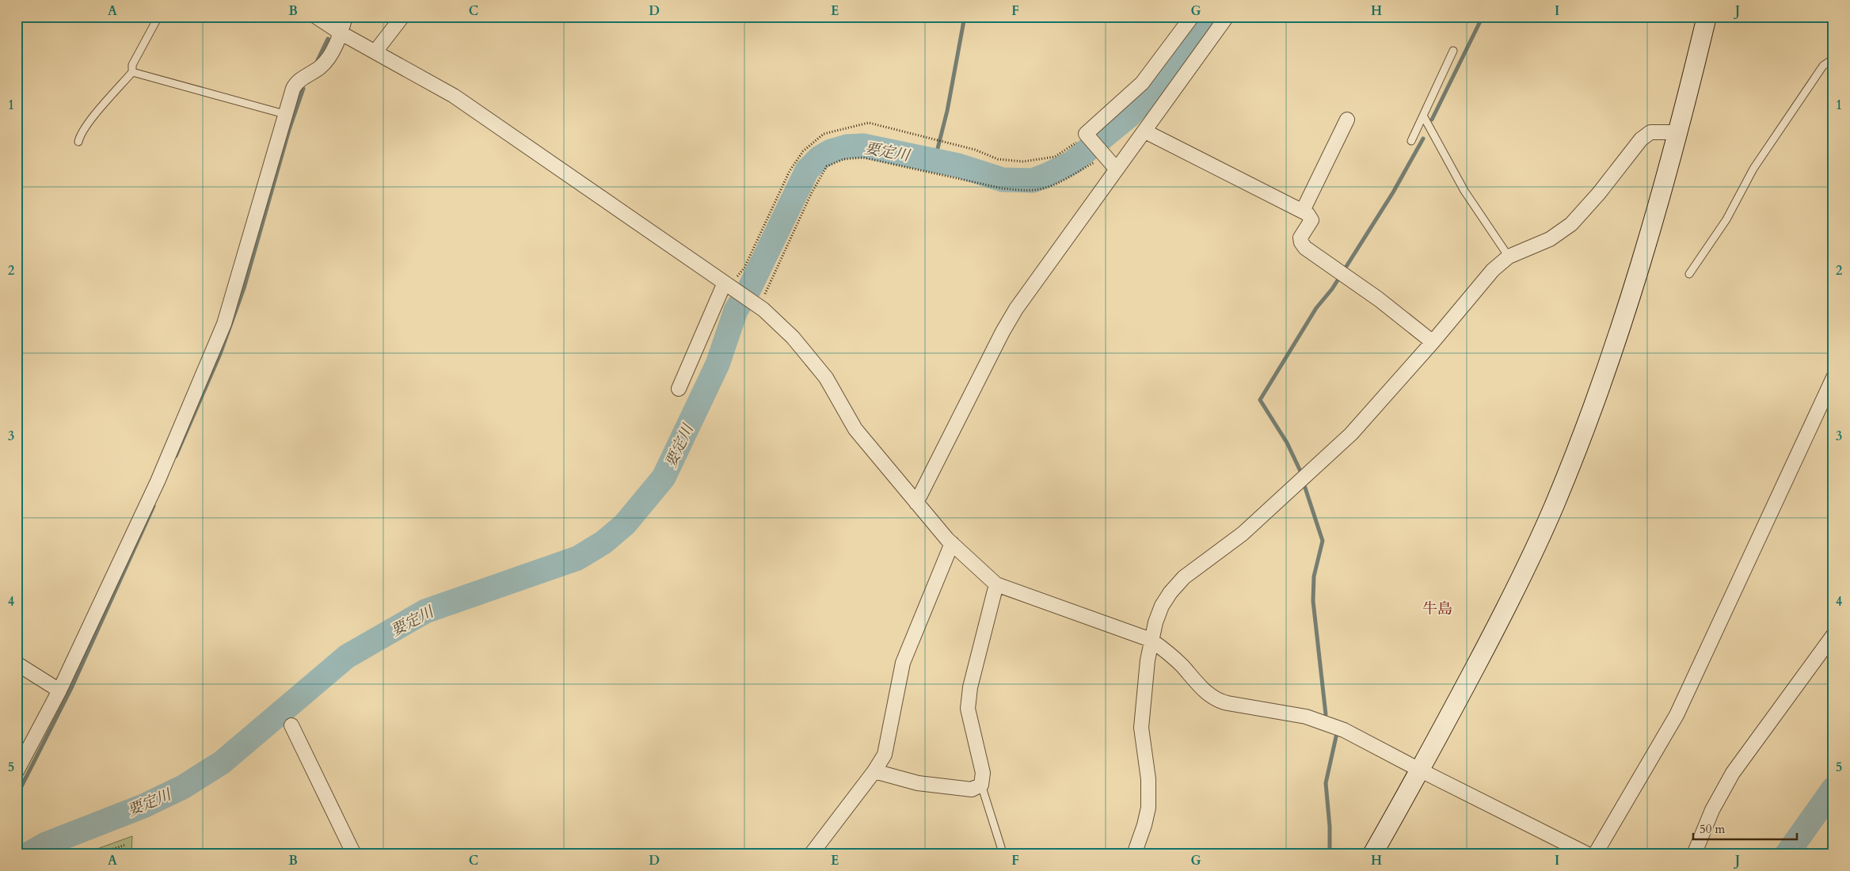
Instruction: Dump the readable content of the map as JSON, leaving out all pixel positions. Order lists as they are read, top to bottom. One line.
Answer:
{"districts":["牛島"],"water":["要定川"],"scale_bar":"50 m","grid":{"columns":["A","B","C","D","E","F","G","H","I","J"],"rows":["1","2","3","4","5"]}}
